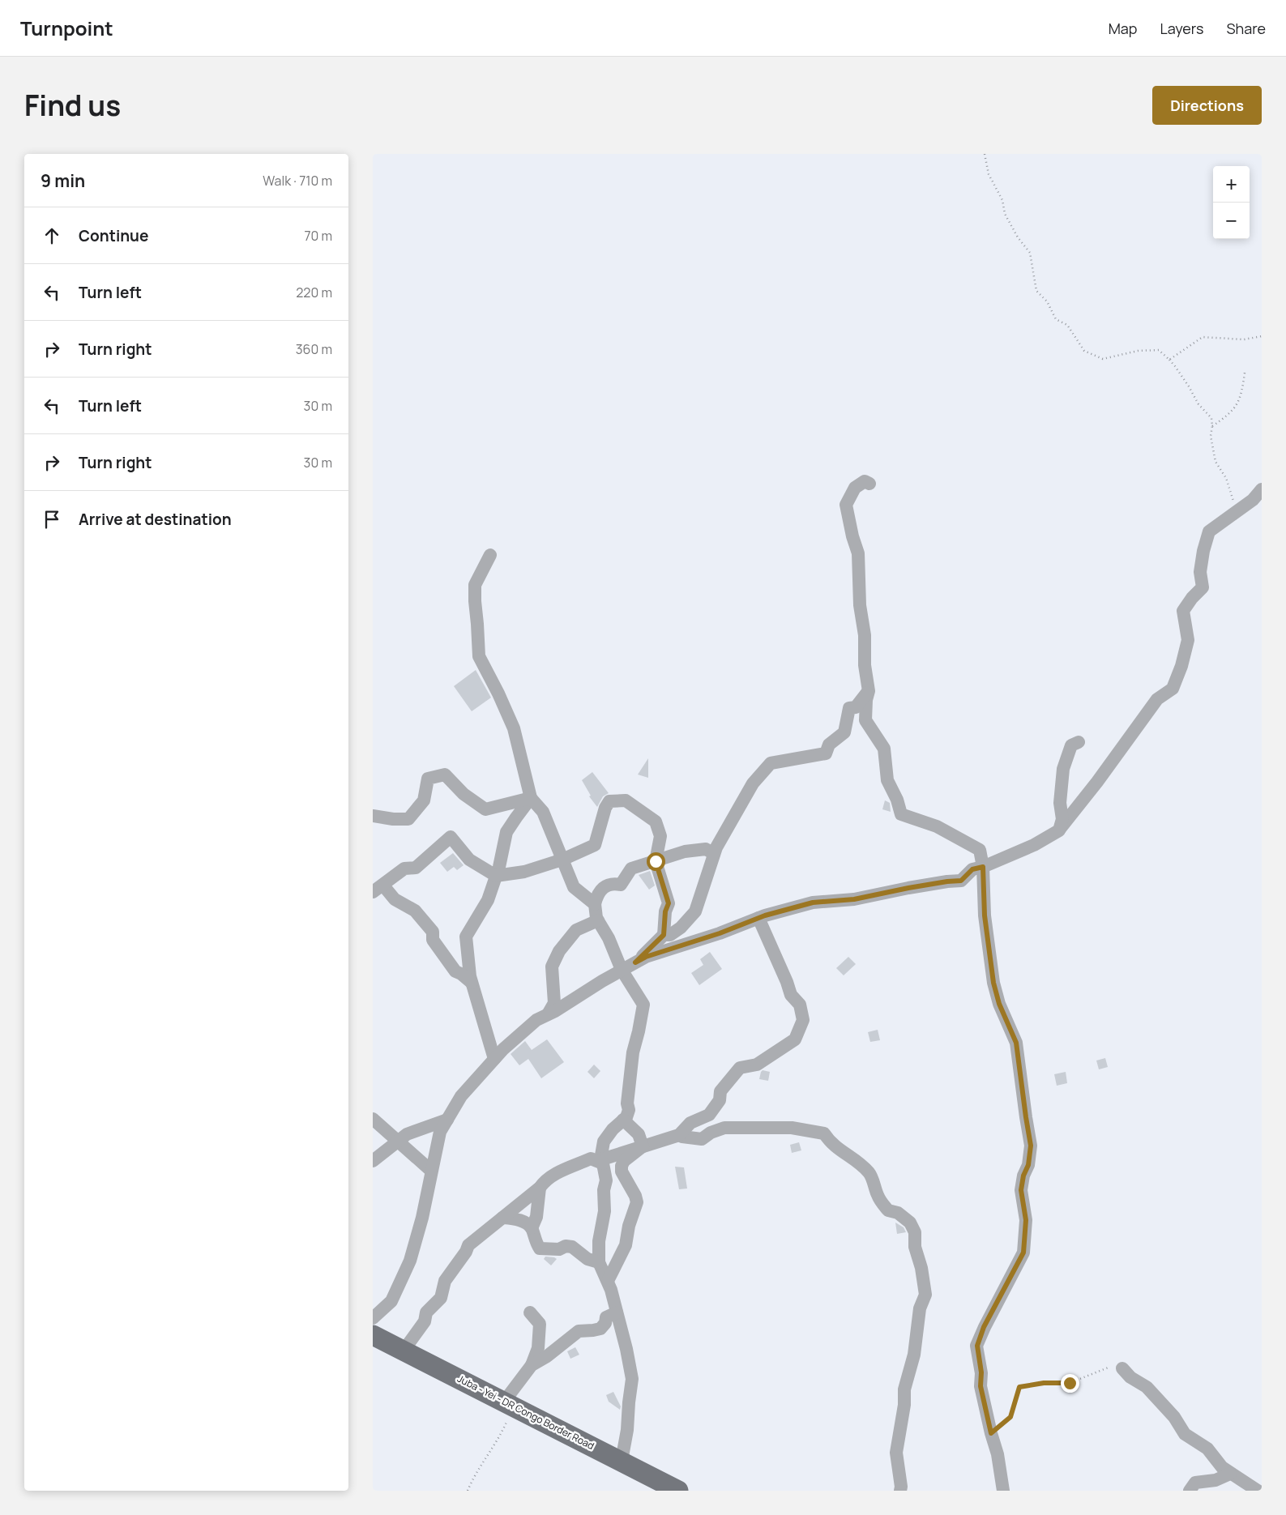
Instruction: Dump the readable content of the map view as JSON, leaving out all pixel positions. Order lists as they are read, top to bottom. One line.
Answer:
{"streets":{"main road":["Juba - Yei - DR Congo Border Road"]},"page":{"header":"Turnpoint","nav":["Map","Layers","Share"],"title":"Find us","buttons":"Directions","heading":["9 min","Walk · 710 m"],"map_buttons":["+","−"],"list":[["Continue","70 m"],["Turn left","220 m"],["Turn right","360 m"],["Turn left","30 m"],["Turn right","30 m"],"Arrive at destination"]}}
